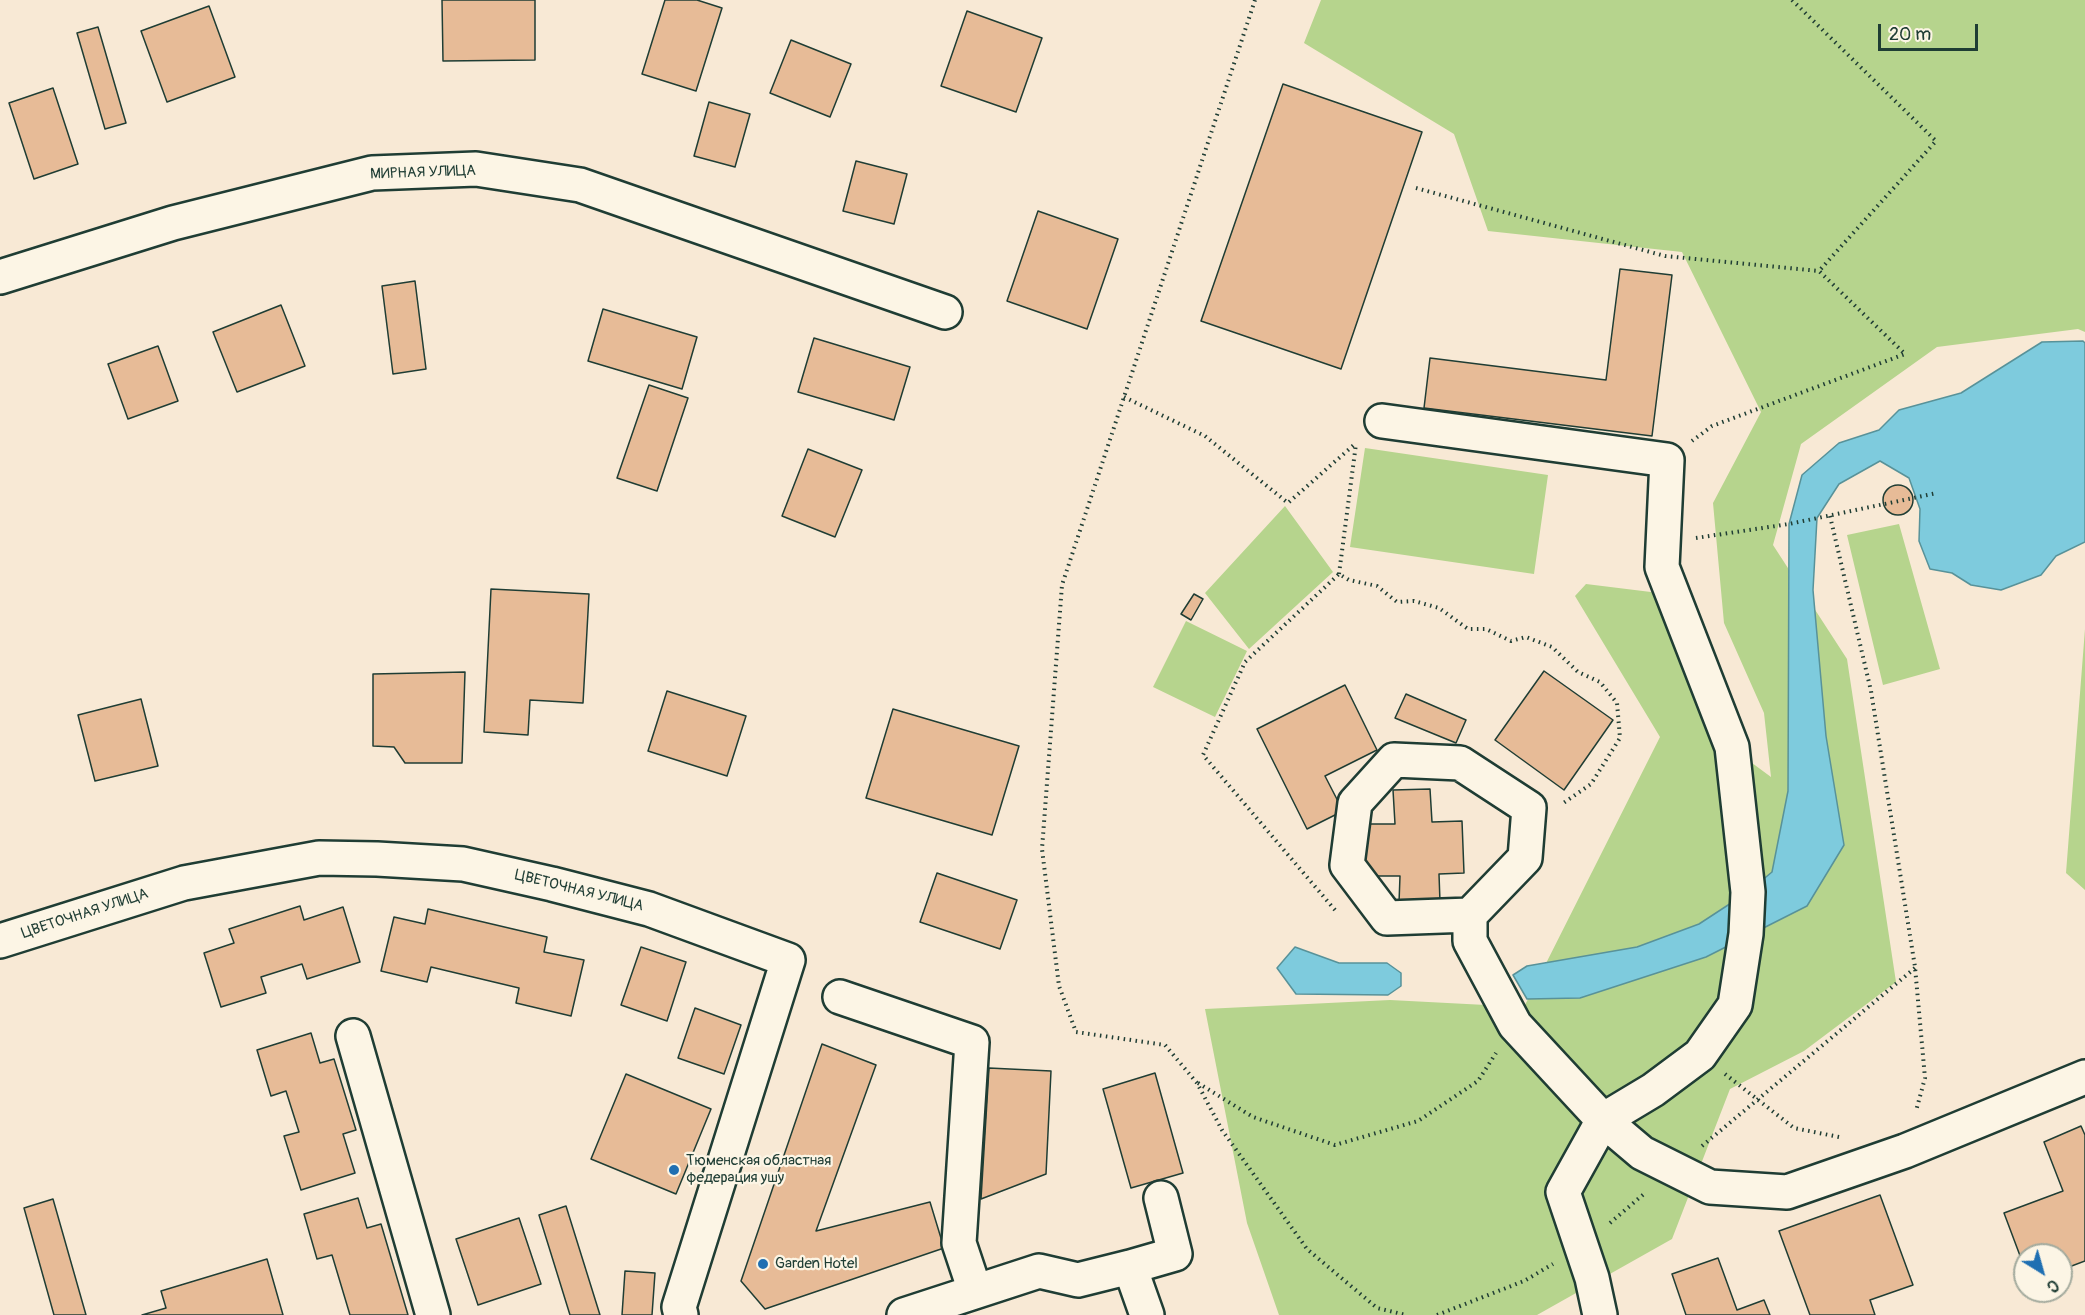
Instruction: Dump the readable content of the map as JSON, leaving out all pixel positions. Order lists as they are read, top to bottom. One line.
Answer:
{"streets":{"street":["МИРНАЯ УЛИЦА","ЦВЕТОЧНАЯ УЛИЦА"]},"places":["Тюменская областная федерация ушу","Garden Hotel"],"scale_bar":"20 m","north":"bottom right"}
